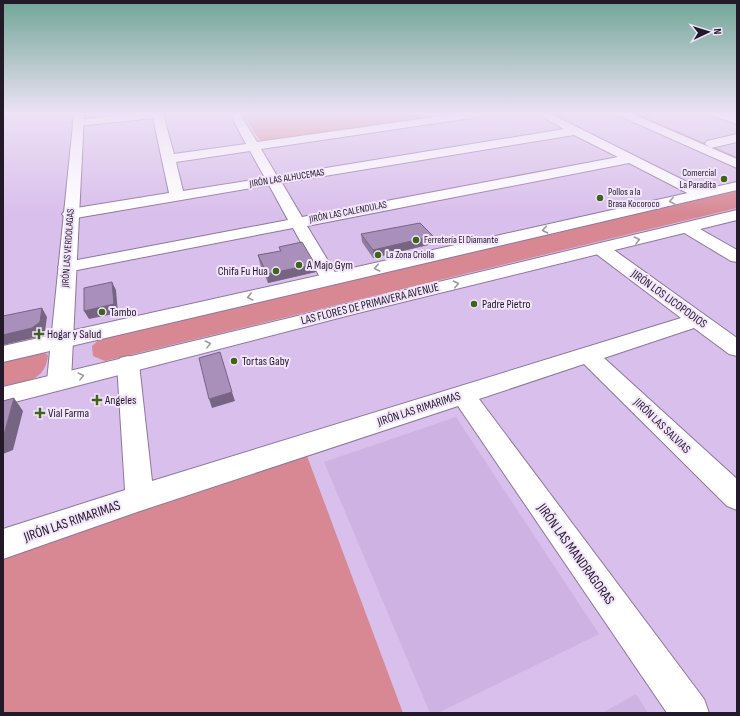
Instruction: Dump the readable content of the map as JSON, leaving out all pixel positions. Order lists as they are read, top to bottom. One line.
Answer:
{"streets":{"street":["JIRÓN LAS ALHUCEMAS","JIRÓN LAS CALENDULAS","JIRÓN LAS VERDOLAGAS","JIRÓN LOS LICOPODIOS","LAS FLORES DE PRIMAVERA AVENUE","JIRÓN LAS RIMARIMAS","JIRÓN LAS SALVIAS","JIRÓN LAS MANDRAGORAS"]},"crossings":[["JIRÓN LAS ALHUCEMAS","JIRÓN LAS VERDOLAGAS"],["JIRÓN LAS CALENDULAS","JIRÓN LAS VERDOLAGAS"],["JIRÓN LAS VERDOLAGAS","LAS FLORES DE PRIMAVERA AVENUE"],["JIRÓN LOS LICOPODIOS","LAS FLORES DE PRIMAVERA AVENUE"],["JIRÓN LOS LICOPODIOS","JIRÓN LAS RIMARIMAS"],["JIRÓN LAS RIMARIMAS","JIRÓN LAS SALVIAS"],["JIRÓN LAS RIMARIMAS","JIRÓN LAS MANDRAGORAS"]],"places":{"other":["Comercial La Paradita","Pollos a la Brasa Kocoroco","Ferretería El Diamante","La Zona Criolla","A Majo Gym","Chifa Fu Hua","Padre Pietro","Tambo","Tortas Gaby"],"health":["Hogar y Salud","Angeles","Vial Farma"]},"north":"right"}
